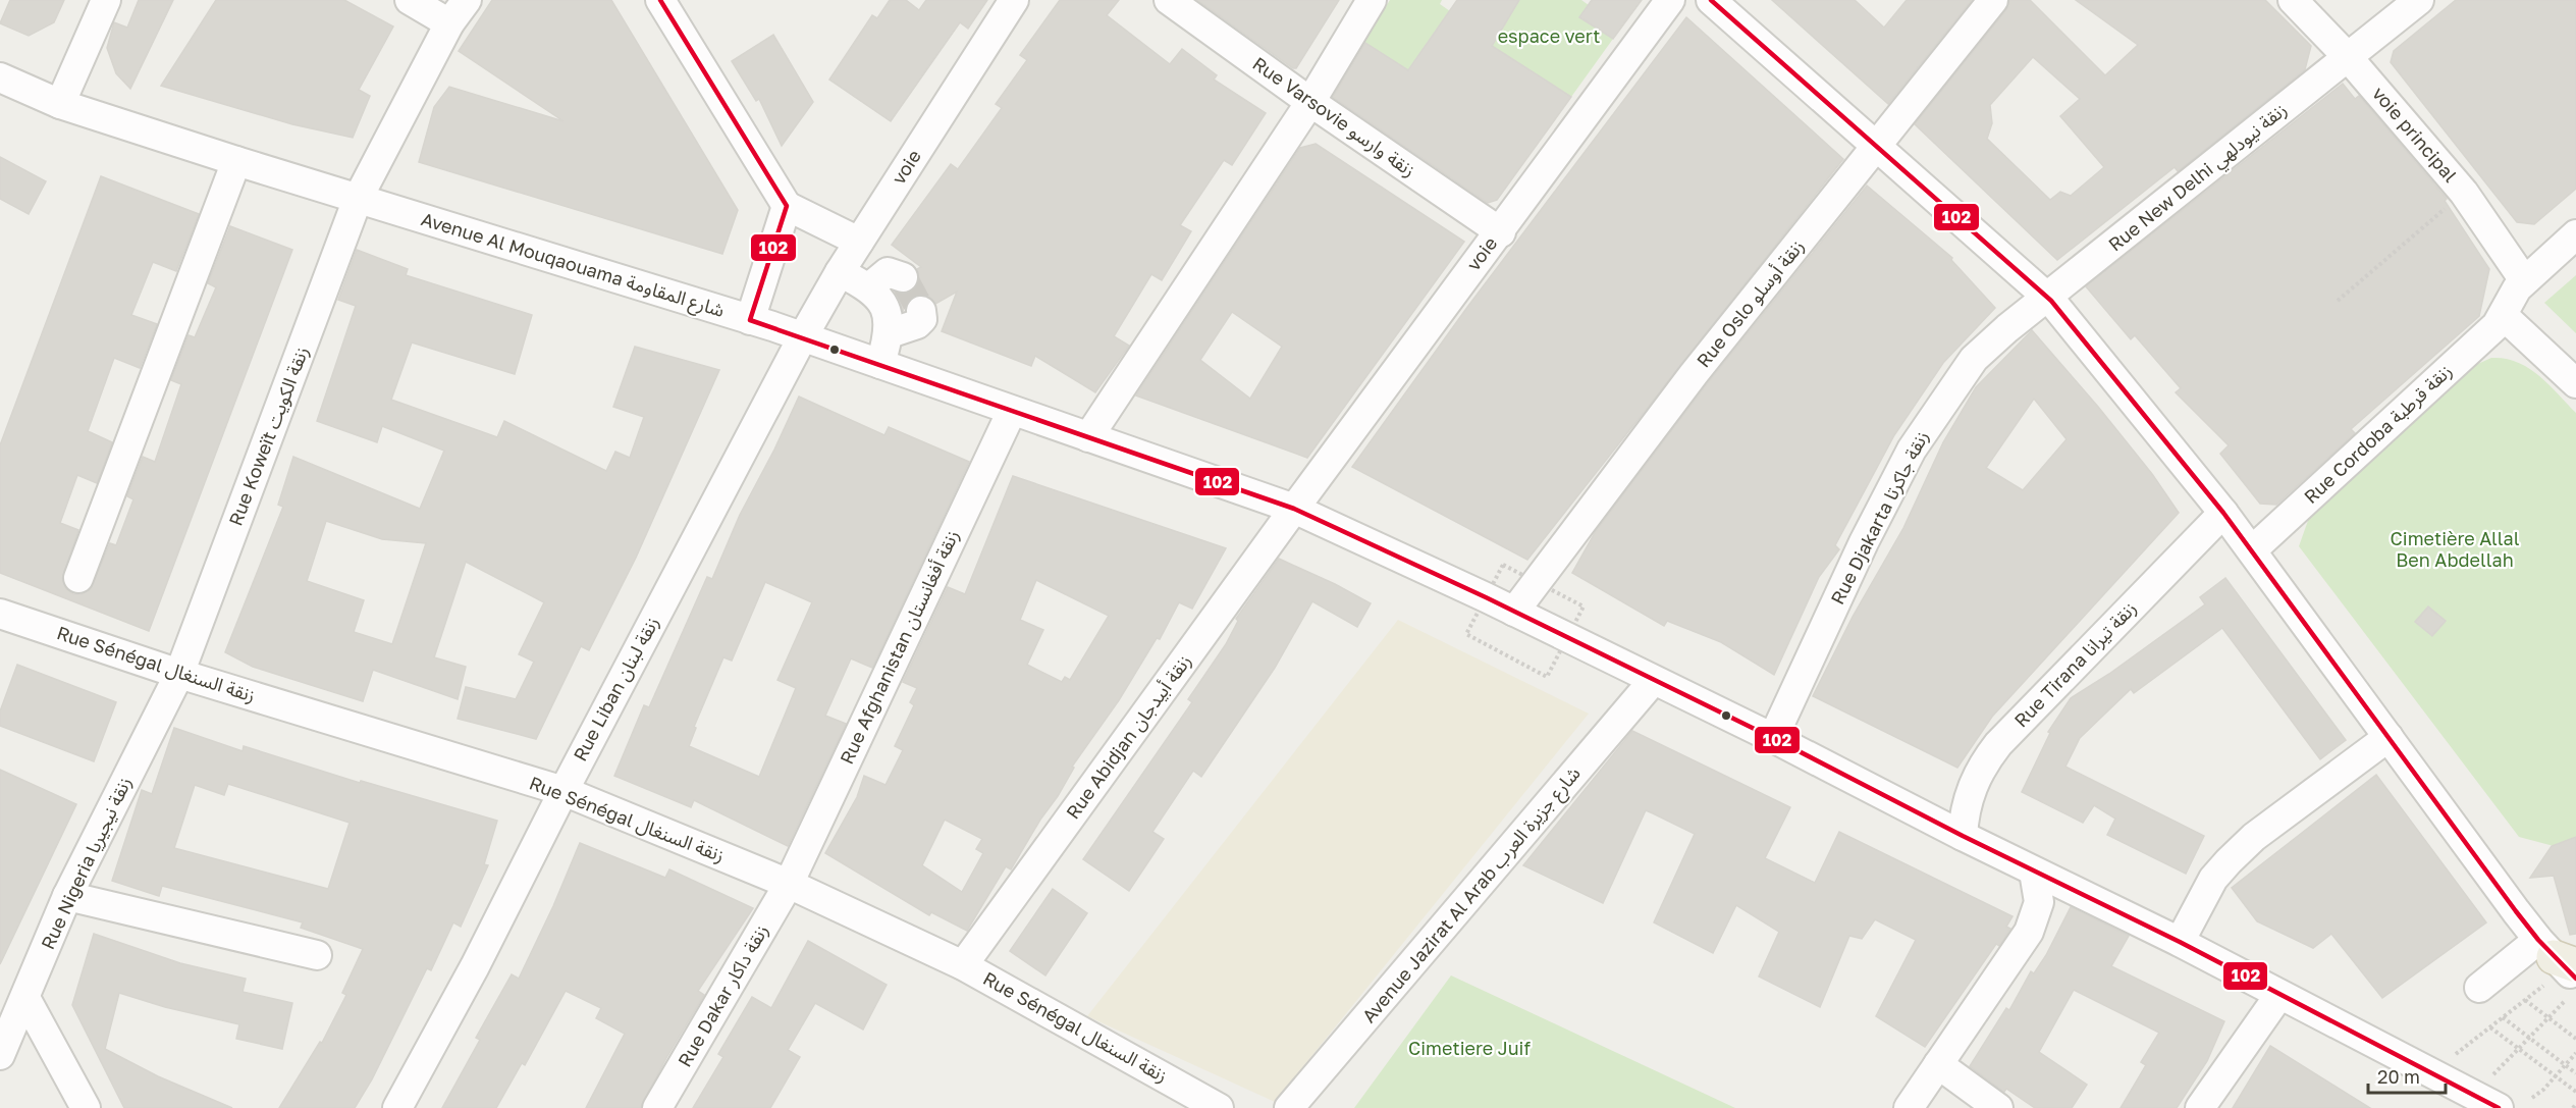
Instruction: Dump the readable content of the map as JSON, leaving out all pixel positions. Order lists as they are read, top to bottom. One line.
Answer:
{"streets":{"street":["Rue Varsovie زنقة وارسو","voie principal","voie","Rue New Delhi زنقة نيودلهي","Avenue Al Mouqaouama شارع المقاومة","Rue Oslo زنقة أوسلو","Rue Cordoba زنقة قرطبة","Rue Koweït زنقة الكويت","Rue Djakarta زنقة جاكرتا","Rue Afghanistan زنقة أفغانستان","Rue Sénégal زنقة السنغال","Rue Tirana زنقة تيرانا","Rue Liban زنقة لبنان","Rue Abidjan زنقة أبيدجان","Rue Nigeria زنقة نيجيريا","Avenue Jazirat Al Arab شارع جزيرة العرب","Rue Dakar زنقة داكار"]},"crossings":[["Rue Varsovie زنقة وارسو","voie"],["voie principal","Rue New Delhi زنقة نيودلهي"],["voie principal","Rue Cordoba زنقة قرطبة"],["voie","Avenue Al Mouqaouama شارع المقاومة"],["voie","Rue Liban زنقة لبنان"],["voie","Rue Abidjan زنقة أبيدجان"],["Rue New Delhi زنقة نيودلهي","Rue Djakarta زنقة جاكرتا"],["Avenue Al Mouqaouama شارع المقاومة","Rue Oslo زنقة أوسلو"],["Avenue Al Mouqaouama شارع المقاومة","Rue Koweït زنقة الكويت"],["Avenue Al Mouqaouama شارع المقاومة","Rue Djakarta زنقة جاكرتا"],["Avenue Al Mouqaouama شارع المقاومة","Rue Afghanistan زنقة أفغانستان"],["Avenue Al Mouqaouama شارع المقاومة","Rue Tirana زنقة تيرانا"],["Avenue Al Mouqaouama شارع المقاومة","Rue Liban زنقة لبنان"],["Avenue Al Mouqaouama شارع المقاومة","Rue Abidjan زنقة أبيدجان"],["Avenue Al Mouqaouama شارع المقاومة","Avenue Jazirat Al Arab شارع جزيرة العرب"],["Rue Koweït زنقة الكويت","Rue Sénégal زنقة السنغال"],["Rue Koweït زنقة الكويت","Rue Nigeria زنقة نيجيريا"],["Rue Afghanistan زنقة أفغانستان","Rue Sénégal زنقة السنغال"],["Rue Afghanistan زنقة أفغانستان","Rue Dakar زنقة داكار"],["Rue Sénégal زنقة السنغال","Rue Liban زنقة لبنان"],["Rue Sénégal زنقة السنغال","Rue Abidjan زنقة أبيدجان"],["Rue Sénégal زنقة السنغال","Rue Nigeria زنقة نيجيريا"],["Rue Sénégal زنقة السنغال","Rue Dakar زنقة داكار"]],"parks":["espace vert","Cimetière Allal Ben Abdellah","Cimetiere Juif"],"lines":["transit line 102"],"scale_bar":"20 m"}
